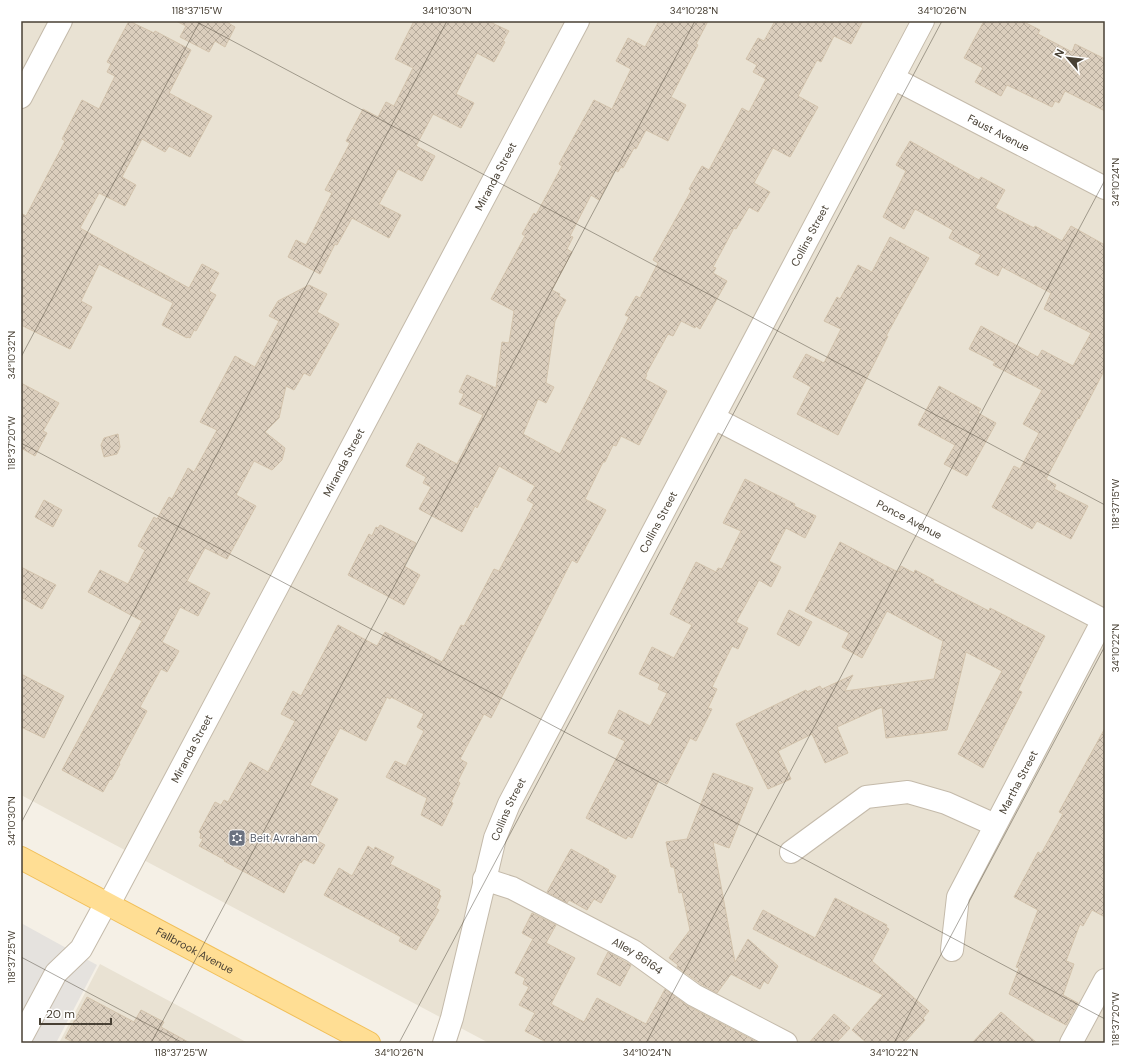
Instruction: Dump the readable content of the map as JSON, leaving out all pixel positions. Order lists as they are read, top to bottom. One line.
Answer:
{"streets":{"main road":["Fallbrook Avenue"],"street":["Faust Avenue","Miranda Street","Collins Street","Ponce Avenue","Martha Street","Alley 86164"]},"crossings":[["Faust Avenue","Collins Street"],["Miranda Street","Fallbrook Avenue"],["Collins Street","Ponce Avenue"],["Collins Street","Alley 86164"],["Ponce Avenue","Martha Street"]],"places":{"synagogue":["Beit Avraham"]},"scale_bar":"20 m","north":"top left","coordinates":["118°37'15\"W","34°10'30\"N","34°10'28\"N","34°10'26\"N","34°10'24\"N","34°10'32\"N","118°37'20\"W","34°10'22\"N","118°37'25\"W"]}
